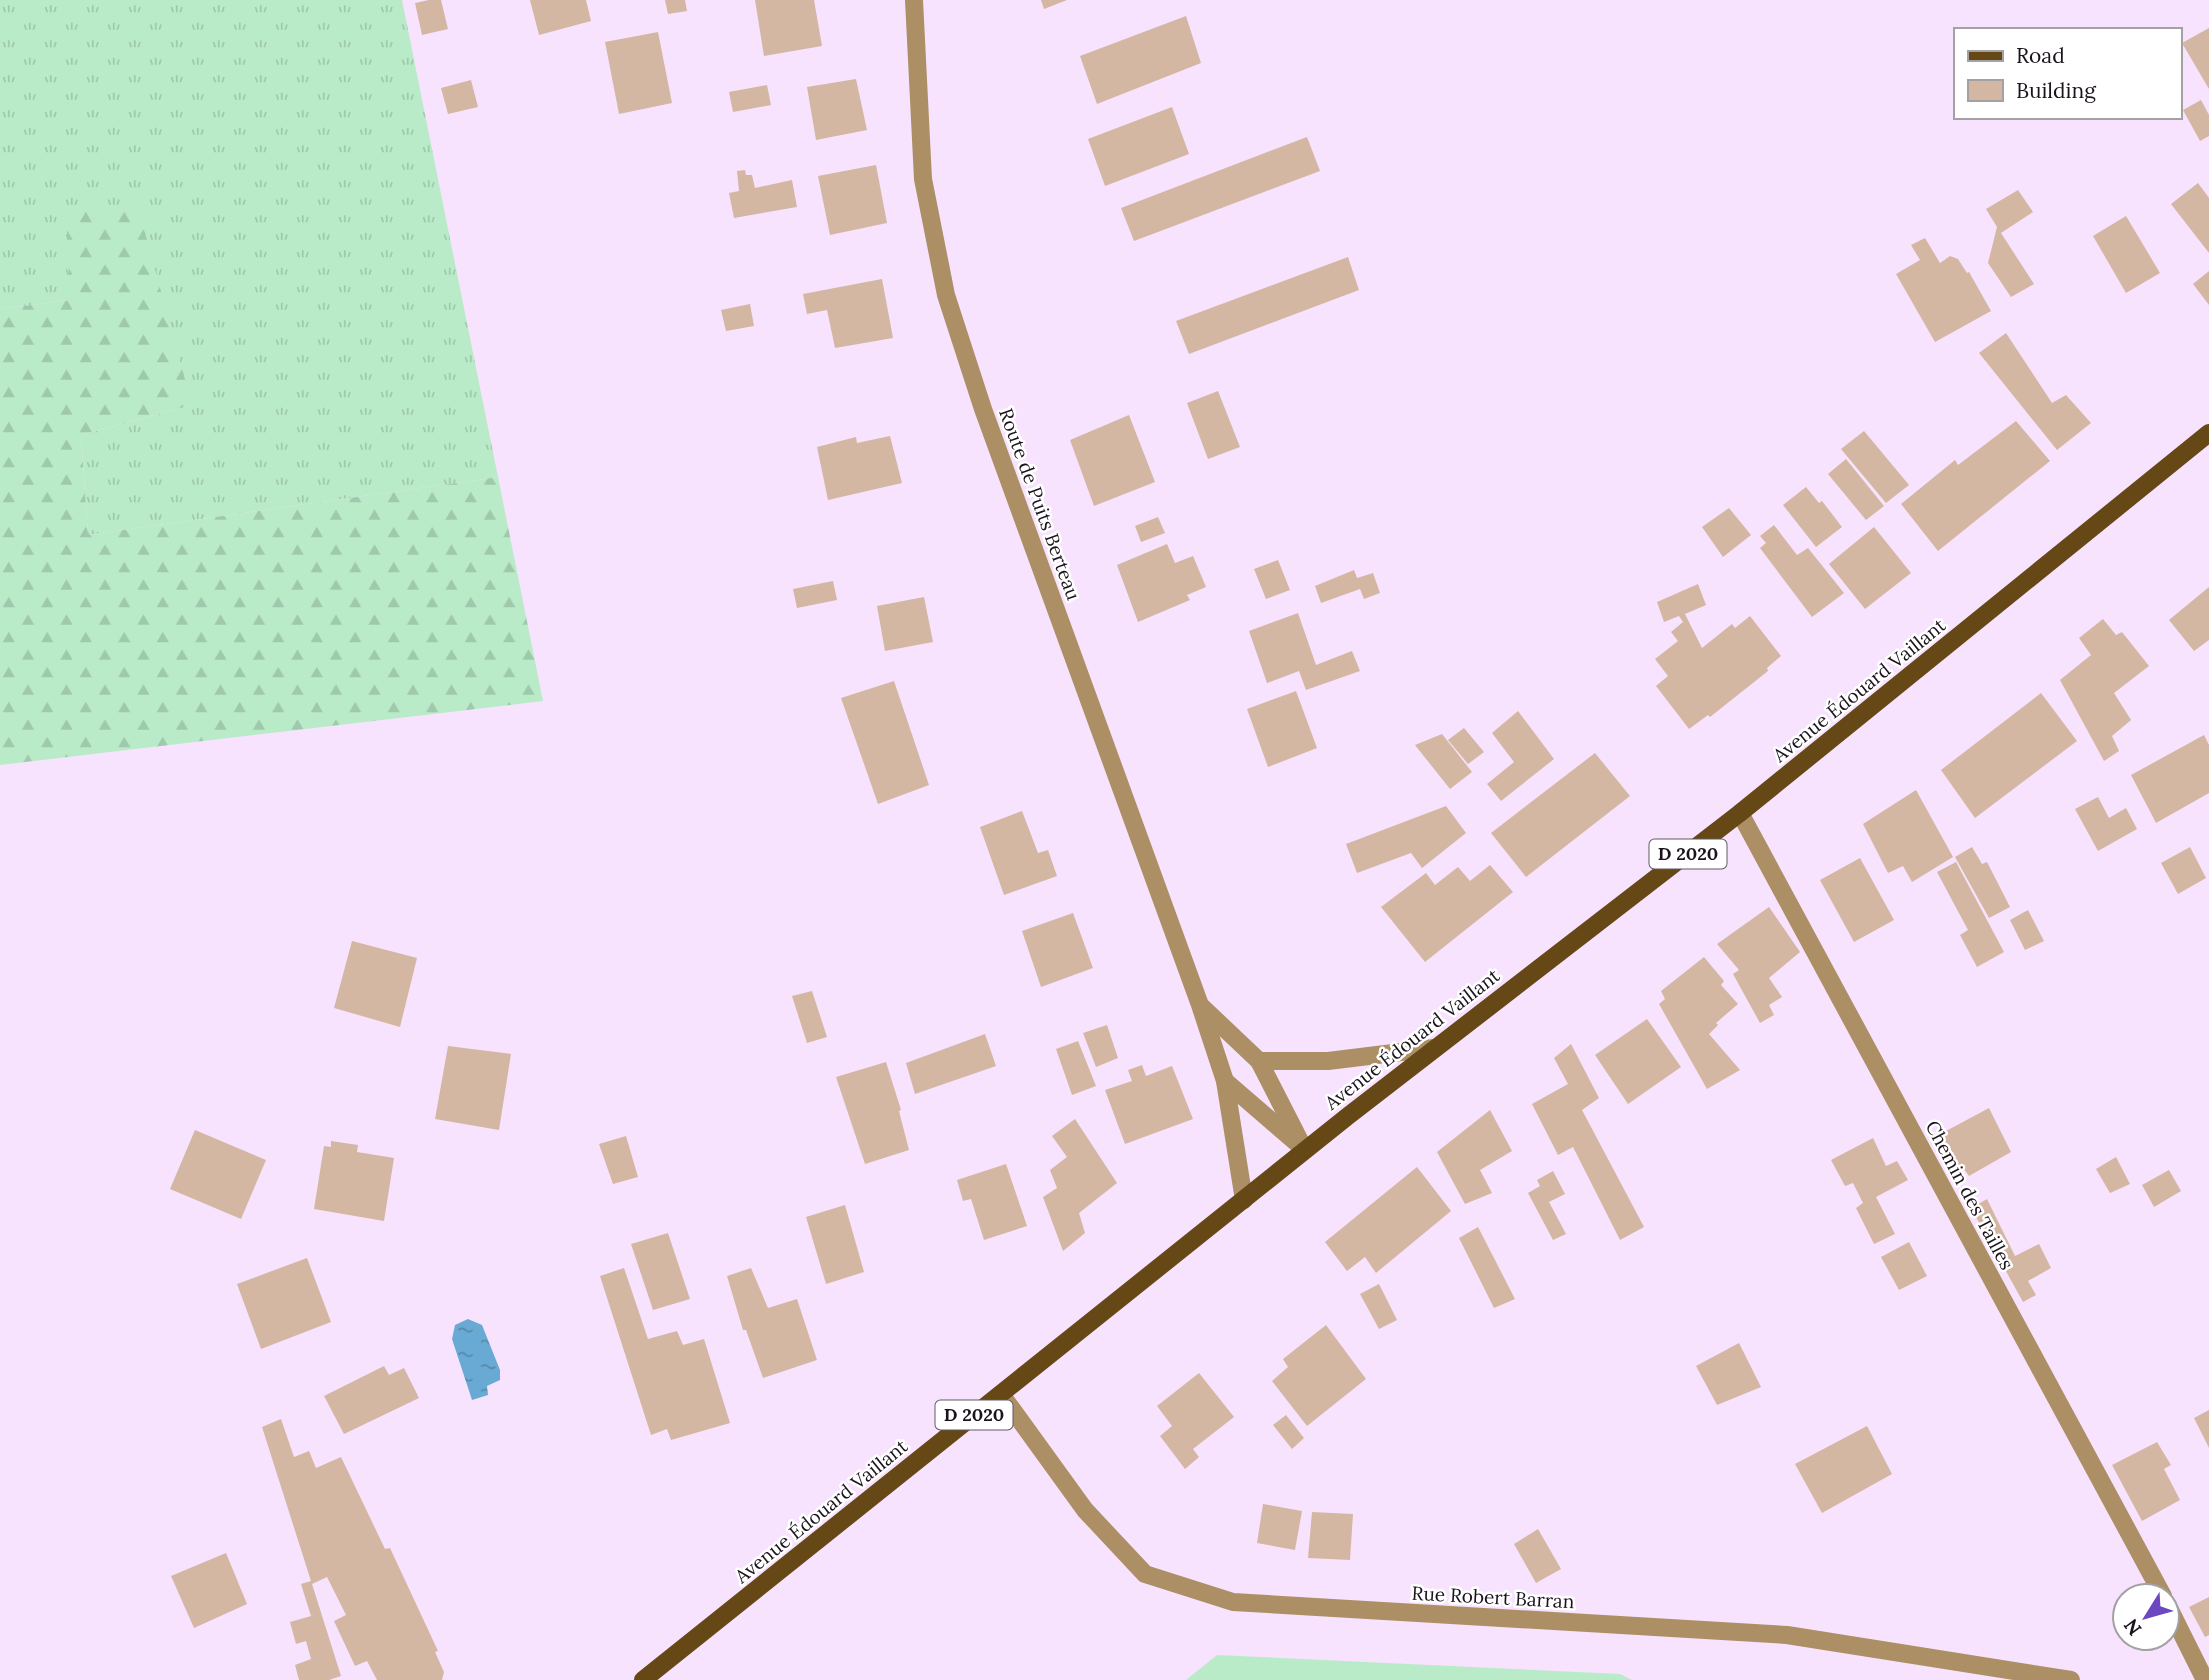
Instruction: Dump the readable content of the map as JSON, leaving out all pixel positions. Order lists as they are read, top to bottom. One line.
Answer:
{"streets":{"main road":["Avenue Édouard Vaillant","D 2020"],"street":["Route de Puits Berteau","Chemin des Tailles","Rue Robert Barran"]},"crossings":[["Route de Puits Berteau","Avenue Édouard Vaillant"],["Avenue Édouard Vaillant","Chemin des Tailles"],["Avenue Édouard Vaillant","Rue Robert Barran"]],"legend":["Road","Building"],"north":"bottom left"}
